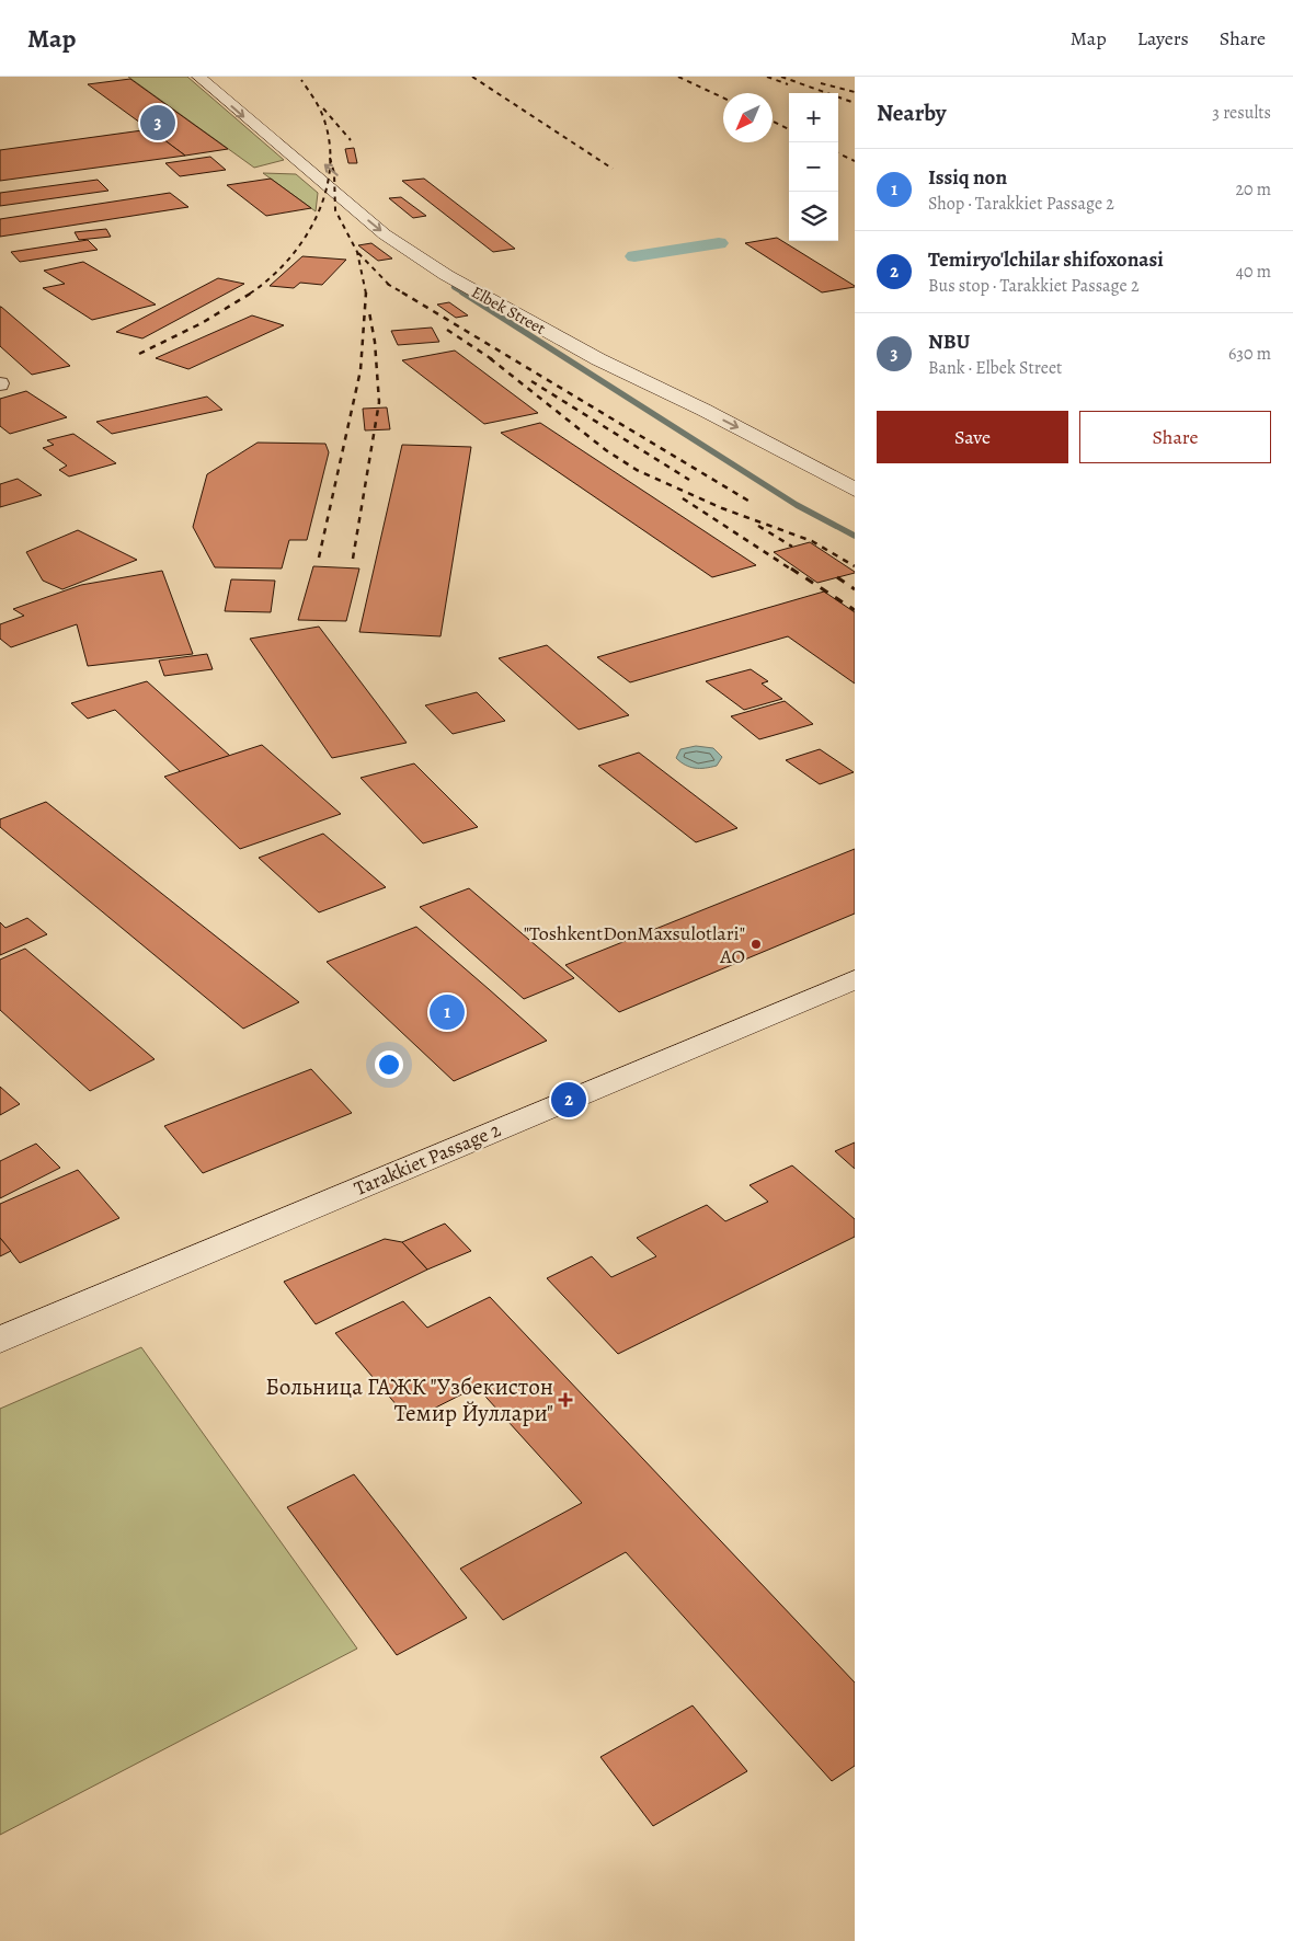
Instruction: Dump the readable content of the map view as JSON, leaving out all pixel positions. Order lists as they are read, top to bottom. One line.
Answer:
{"streets":{"main road":["Elbek Street","Tarakkiet Passage 2"]},"places":{"other":["\"ToshkentDonMaxsulotlari\" AO"],"health":["Больница ГАЖК \"Узбекистон Темир Йуллари\""]},"north":"bottom left","page":{"header":"Map","nav":["Map","Layers","Share"],"heading":["Nearby","3 results"],"map_buttons":["+","−"],"pins":["3","1","2"],"list":[{"mark":"1","name":"Issiq non","note":"Shop · Tarakkiet Passage 2","value":"20 m"},{"mark":"2","name":"Temiryo'lchilar shifoxonasi","note":"Bus stop · Tarakkiet Passage 2","value":"40 m"},{"mark":"3","name":"NBU","note":"Bank · Elbek Street","value":"630 m"}],"buttons":["Save","Share"]}}
